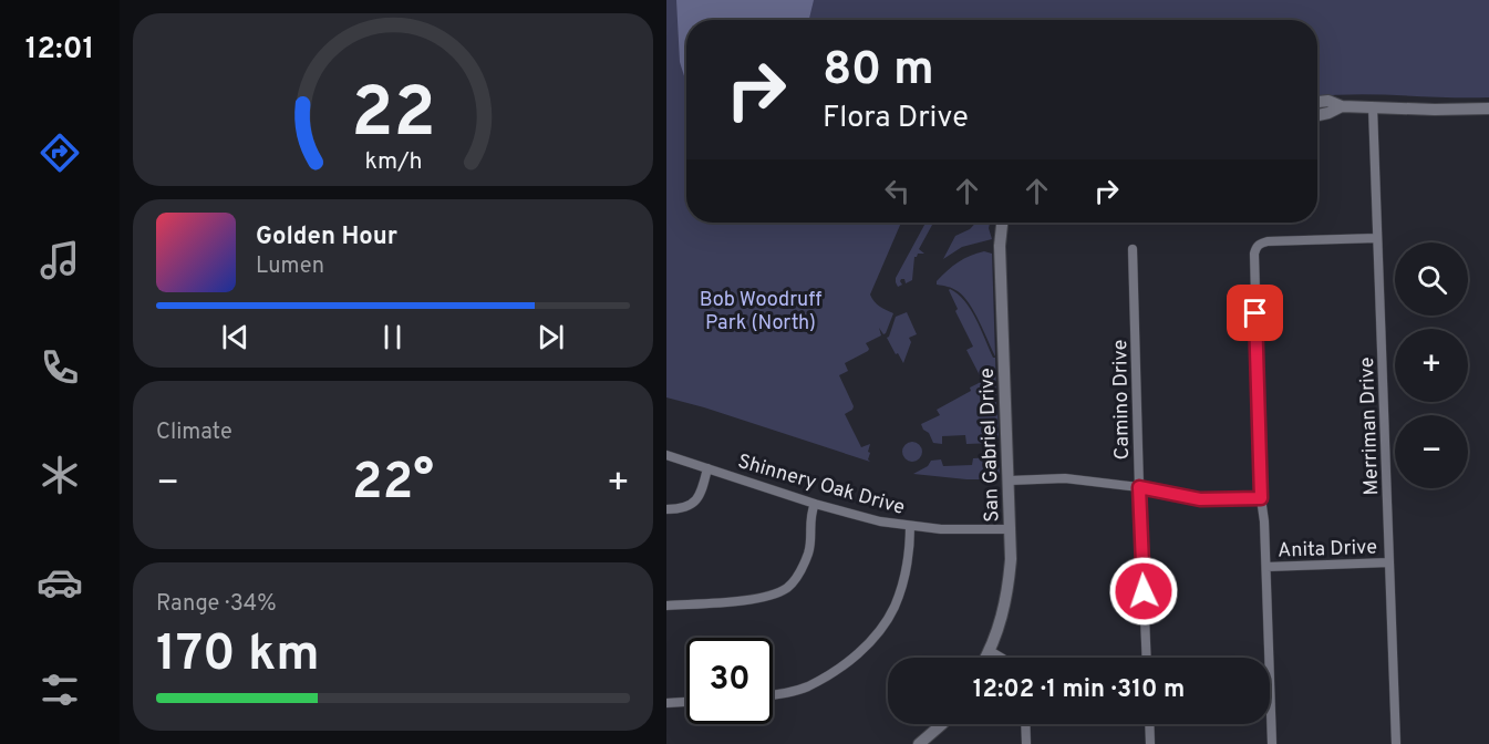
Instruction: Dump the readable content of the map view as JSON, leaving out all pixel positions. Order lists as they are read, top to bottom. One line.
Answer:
{"streets":{"street":["Camino Drive","Merriman Drive","San Gabriel Drive","Shinnery Oak Drive","Anita Drive"]},"crossings":[["Merriman Drive","Anita Drive"],["San Gabriel Drive","Shinnery Oak Drive"]],"parks":["Bob Woodruff Park (North)"],"page":{"tabs":"12:01","turn":["80 m","Flora Drive"],"song":["Golden Hour","Lumen"],"map_buttons":["+","−"],"tile":["Climate",["Range · 34%","170 km"]],"heat":["−","22°","+"],"limit":"30","trip":"12:02 · 1 min · 310 m","gauge":["22","km/h"]}}
